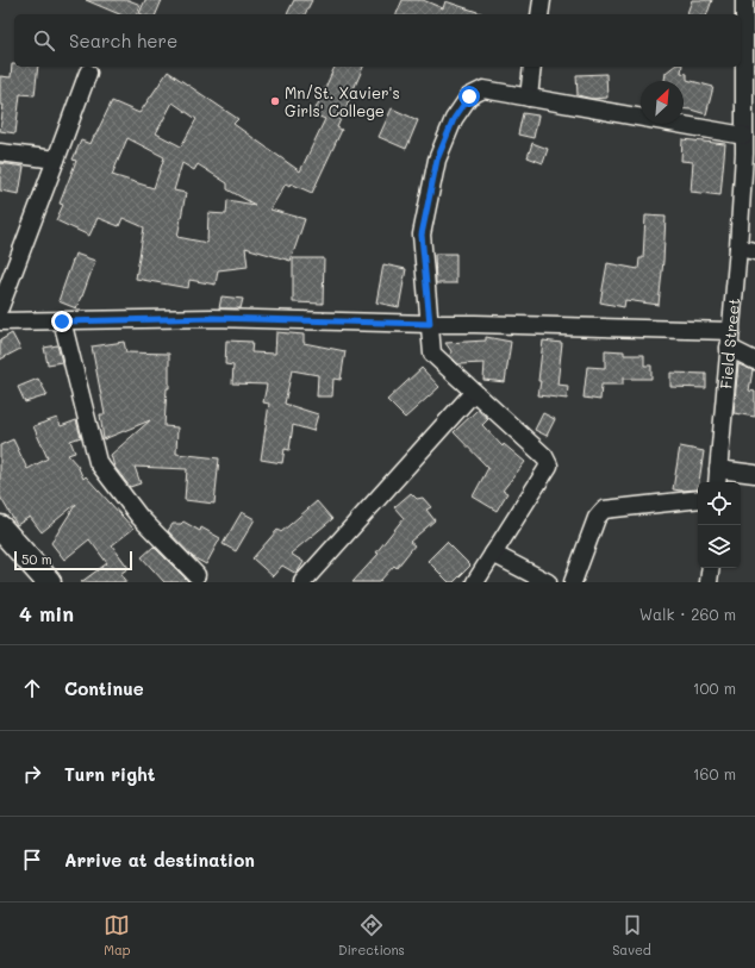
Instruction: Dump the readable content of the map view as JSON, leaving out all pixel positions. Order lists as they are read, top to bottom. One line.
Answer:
{"streets":{"street":["Field Street"]},"places":["Mn/St. Xavier's Girls' College"],"scale_bar":"50 m","north":"top right","page":{"search":"Search here","scale":"50 m","heading":["4 min","Walk · 260 m"],"list":[["Continue","100 m"],["Turn right","160 m"],"Arrive at destination"],"nav":["Map","Directions","Saved"]}}
